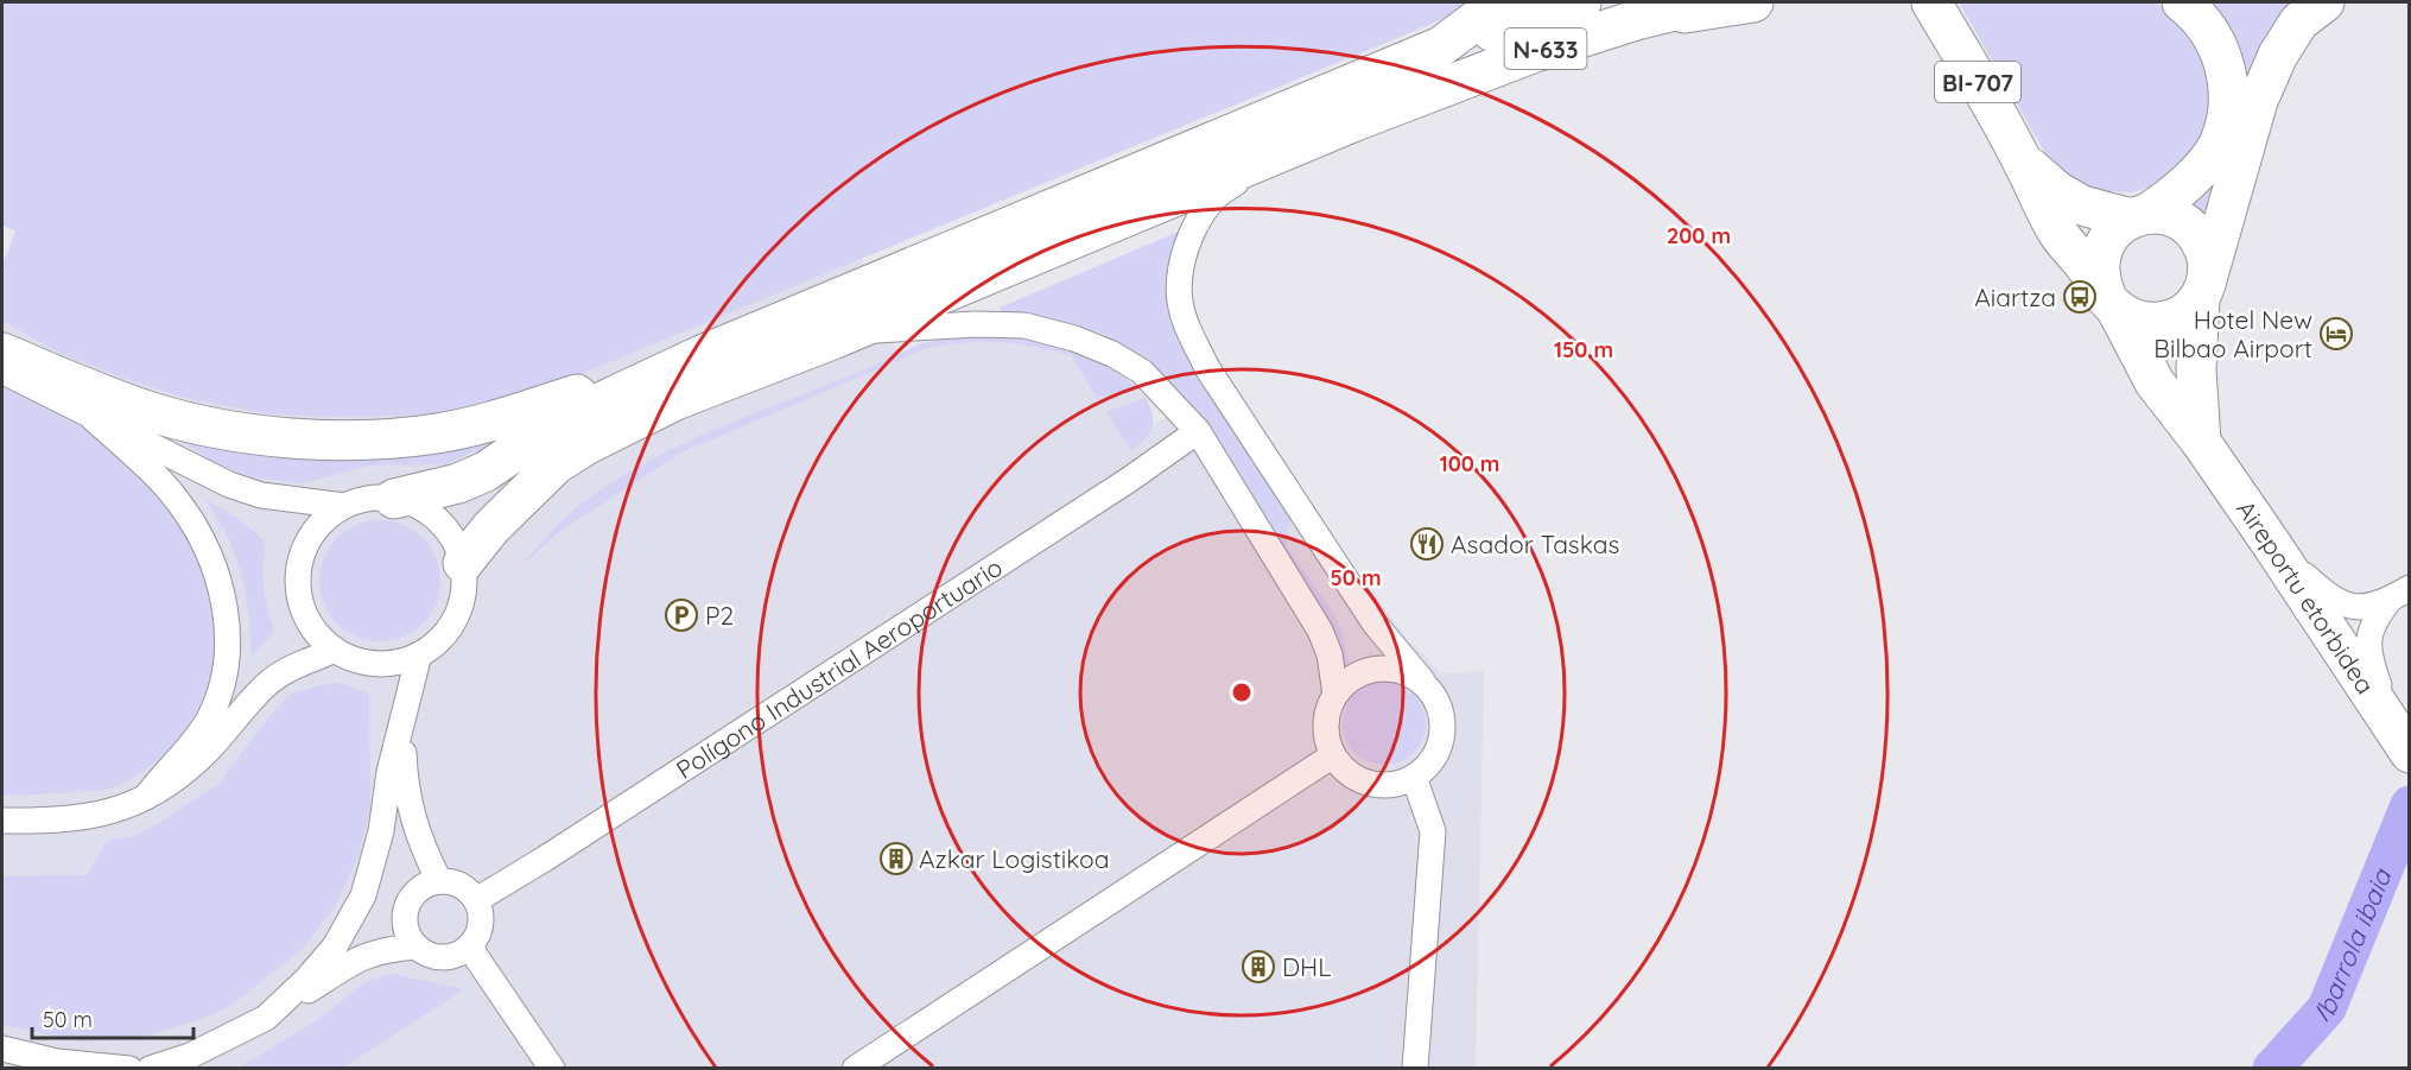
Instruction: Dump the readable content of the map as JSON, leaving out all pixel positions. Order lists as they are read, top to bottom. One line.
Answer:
{"streets":{"main road":["N-633","BI-707","Aireportu etorbidea"],"street":["Polígono Industrial Aeroportuario"]},"crossings":[["BI-707","Aireportu etorbidea"]],"water":["Ibarrola ibaia"],"places":{"bus stop":["Aiartza"],"hotel":["Hotel New Bilbao Airport"],"restaurant":["Asador Taskas"],"parking":["P2"],"building":["Azkar Logistikoa","DHL"]},"scale_bar":"50 m","rings":["200 m","150 m","100 m","50 m"]}
